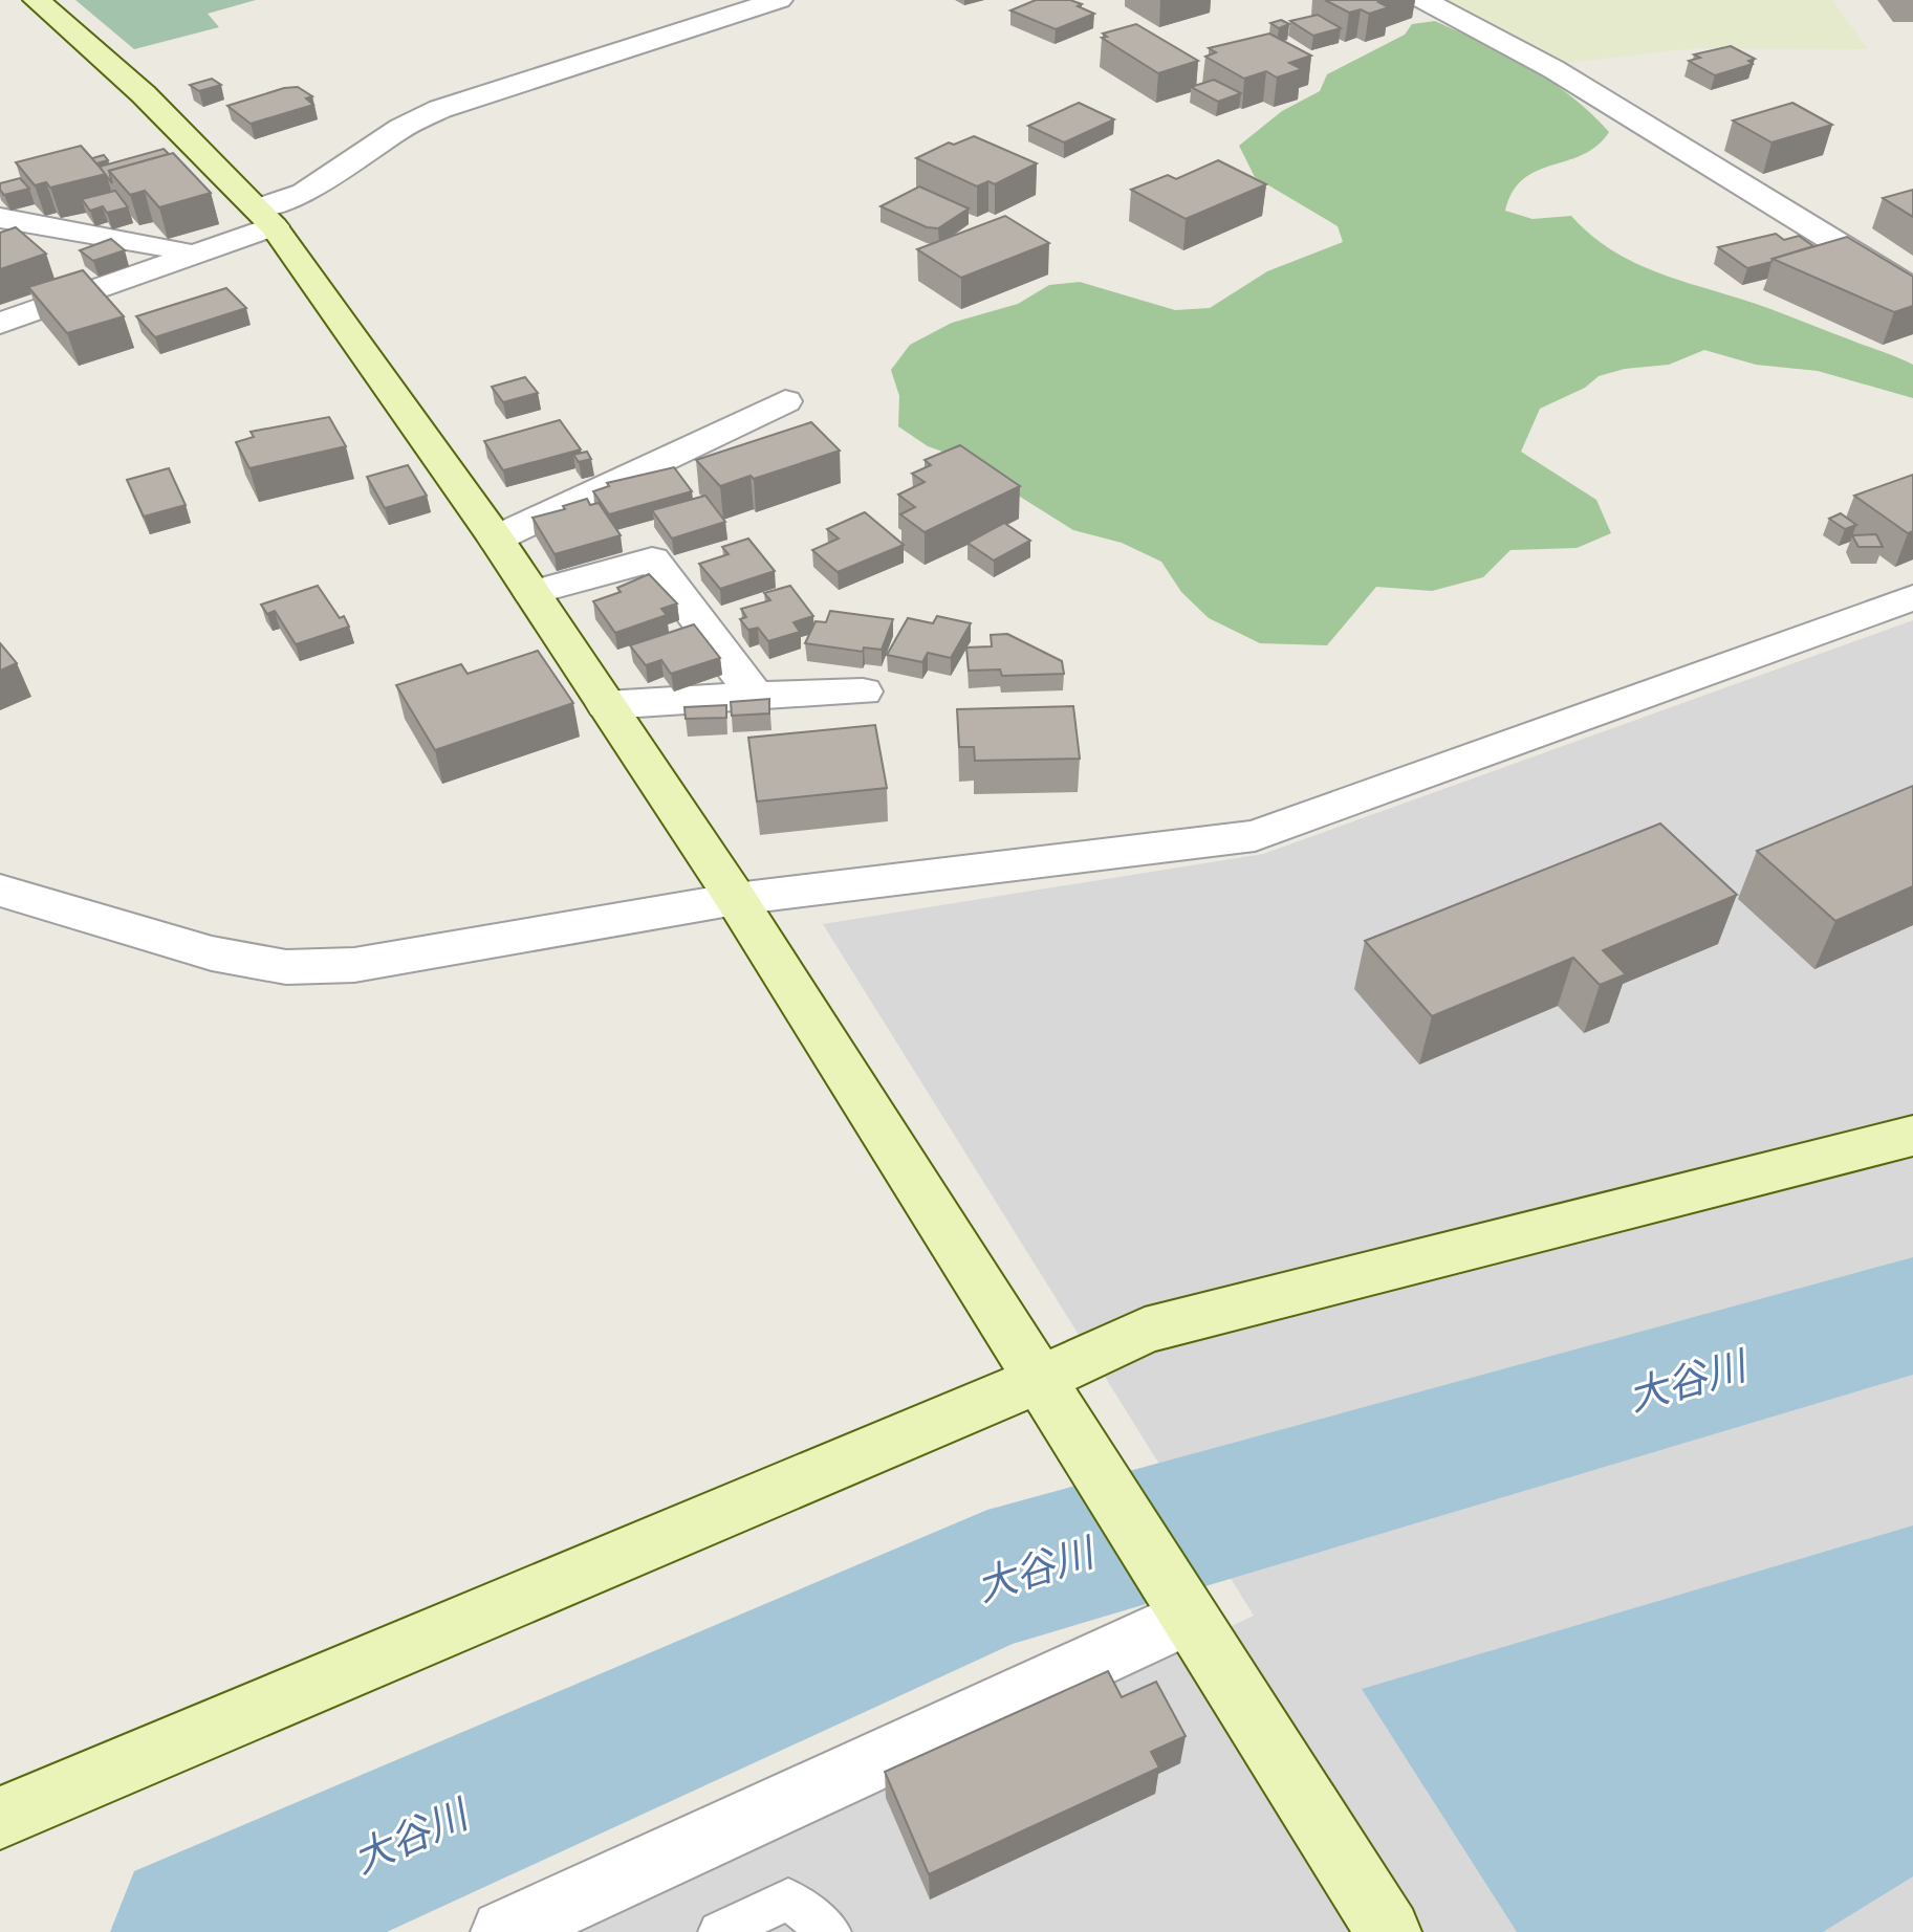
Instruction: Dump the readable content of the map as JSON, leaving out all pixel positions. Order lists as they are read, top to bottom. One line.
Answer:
{"water":["大谷川"]}
